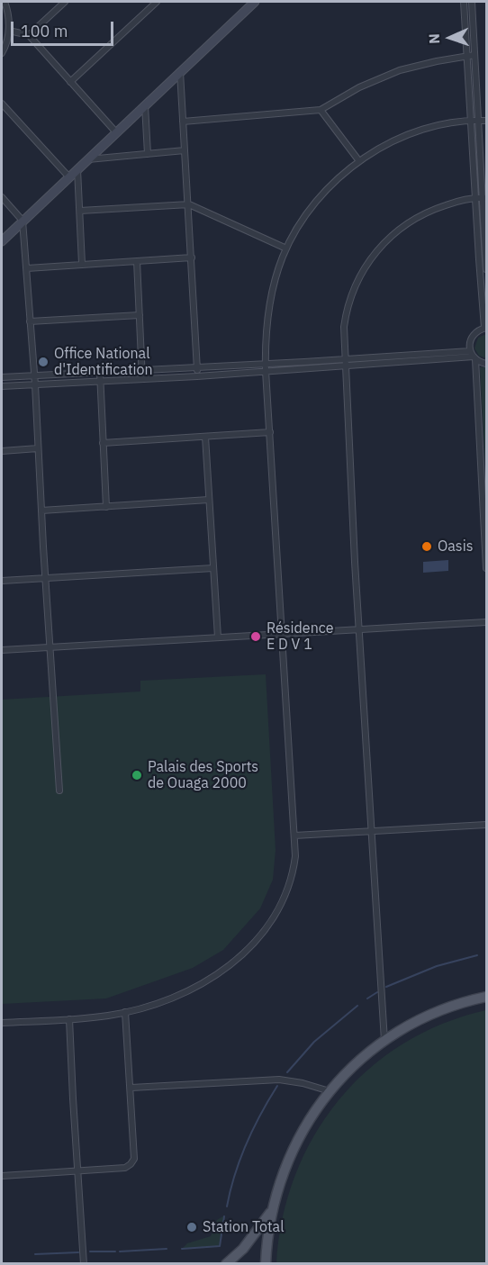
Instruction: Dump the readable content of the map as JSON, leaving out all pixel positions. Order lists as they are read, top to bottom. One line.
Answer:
{"places":["Office National d'Identification","Oasis","Résidence E D V 1","Palais des Sports de Ouaga 2000","Station Total"],"scale_bar":"100 m","north":"left"}
